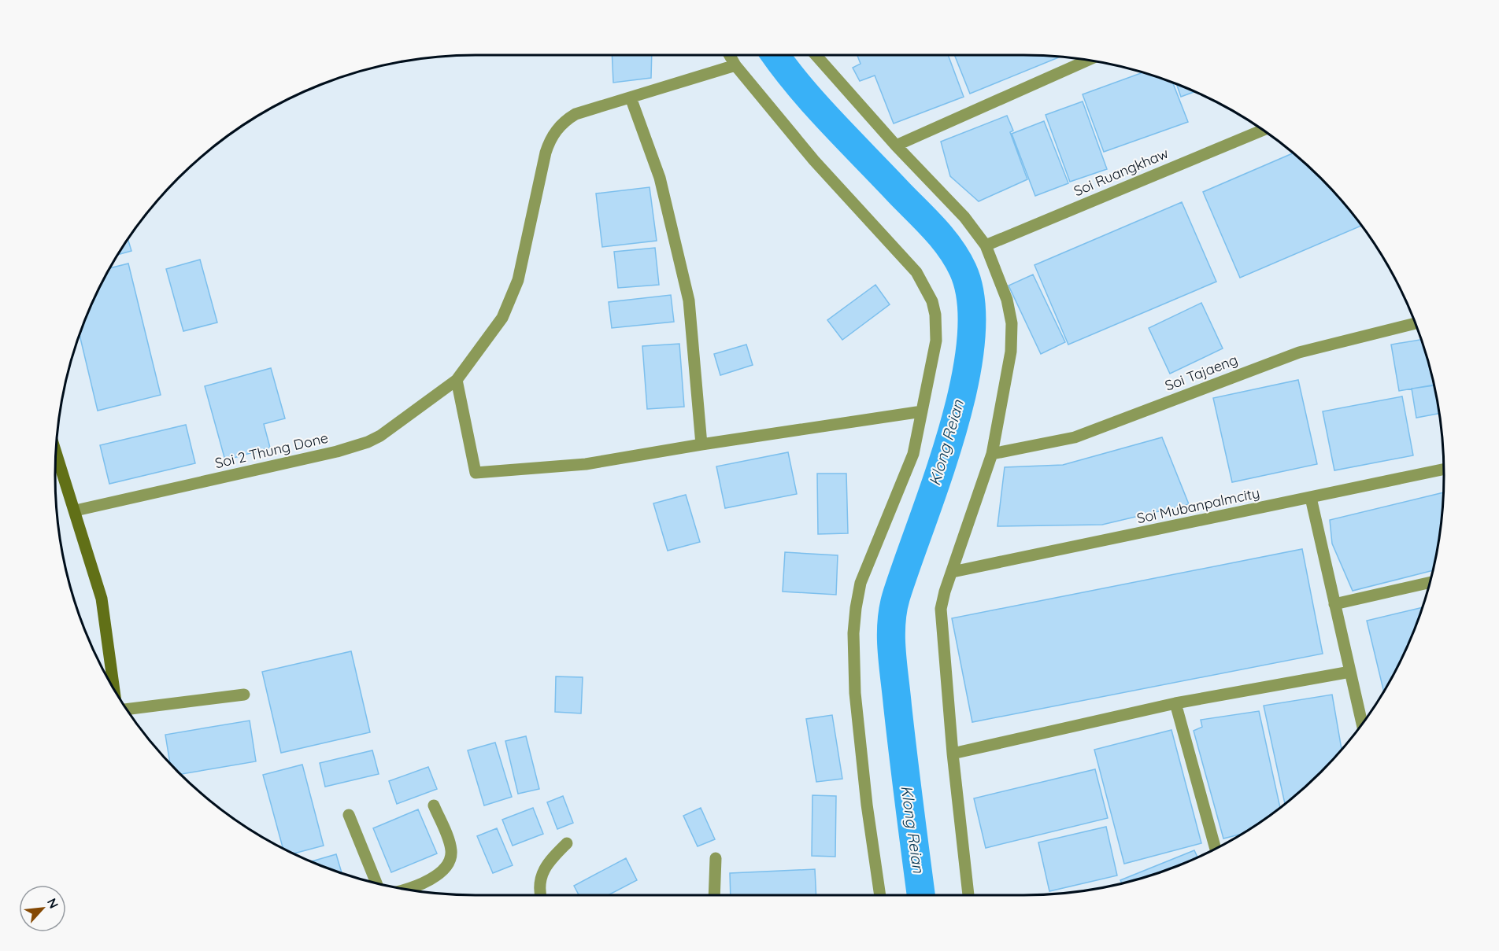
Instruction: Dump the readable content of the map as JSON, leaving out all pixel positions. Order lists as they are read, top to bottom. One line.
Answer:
{"streets":{"street":["Soi Ruangkhaw","Soi Tajaeng","Soi 2 Thung Done","Soi Mubanpalmcity"]},"water":["Klong Reian"],"north":"top right"}
